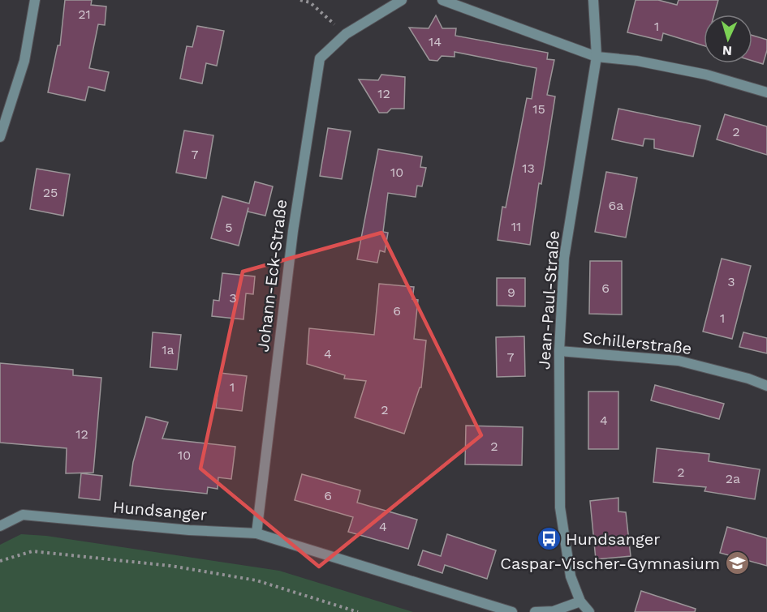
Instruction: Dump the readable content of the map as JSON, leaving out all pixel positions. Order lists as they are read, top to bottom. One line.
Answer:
{"streets":{"street":["Johann-Eck-Straße","Jean-Paul-Straße","Schillerstraße","Hundsanger"]},"crossings":[["Johann-Eck-Straße","Hundsanger"],["Jean-Paul-Straße","Schillerstraße"]],"places":{"bus stop":["Hundsanger"],"school or university":["Caspar-Vischer-Gymnasium"]},"house_numbers":["21","1","14","12","15","2","7","13","10","25","6a","11","5","3","6","9","3","6","1","1a","4","7","1","2","4","12","2","10","2","2a","6","4"],"north":"bottom"}
